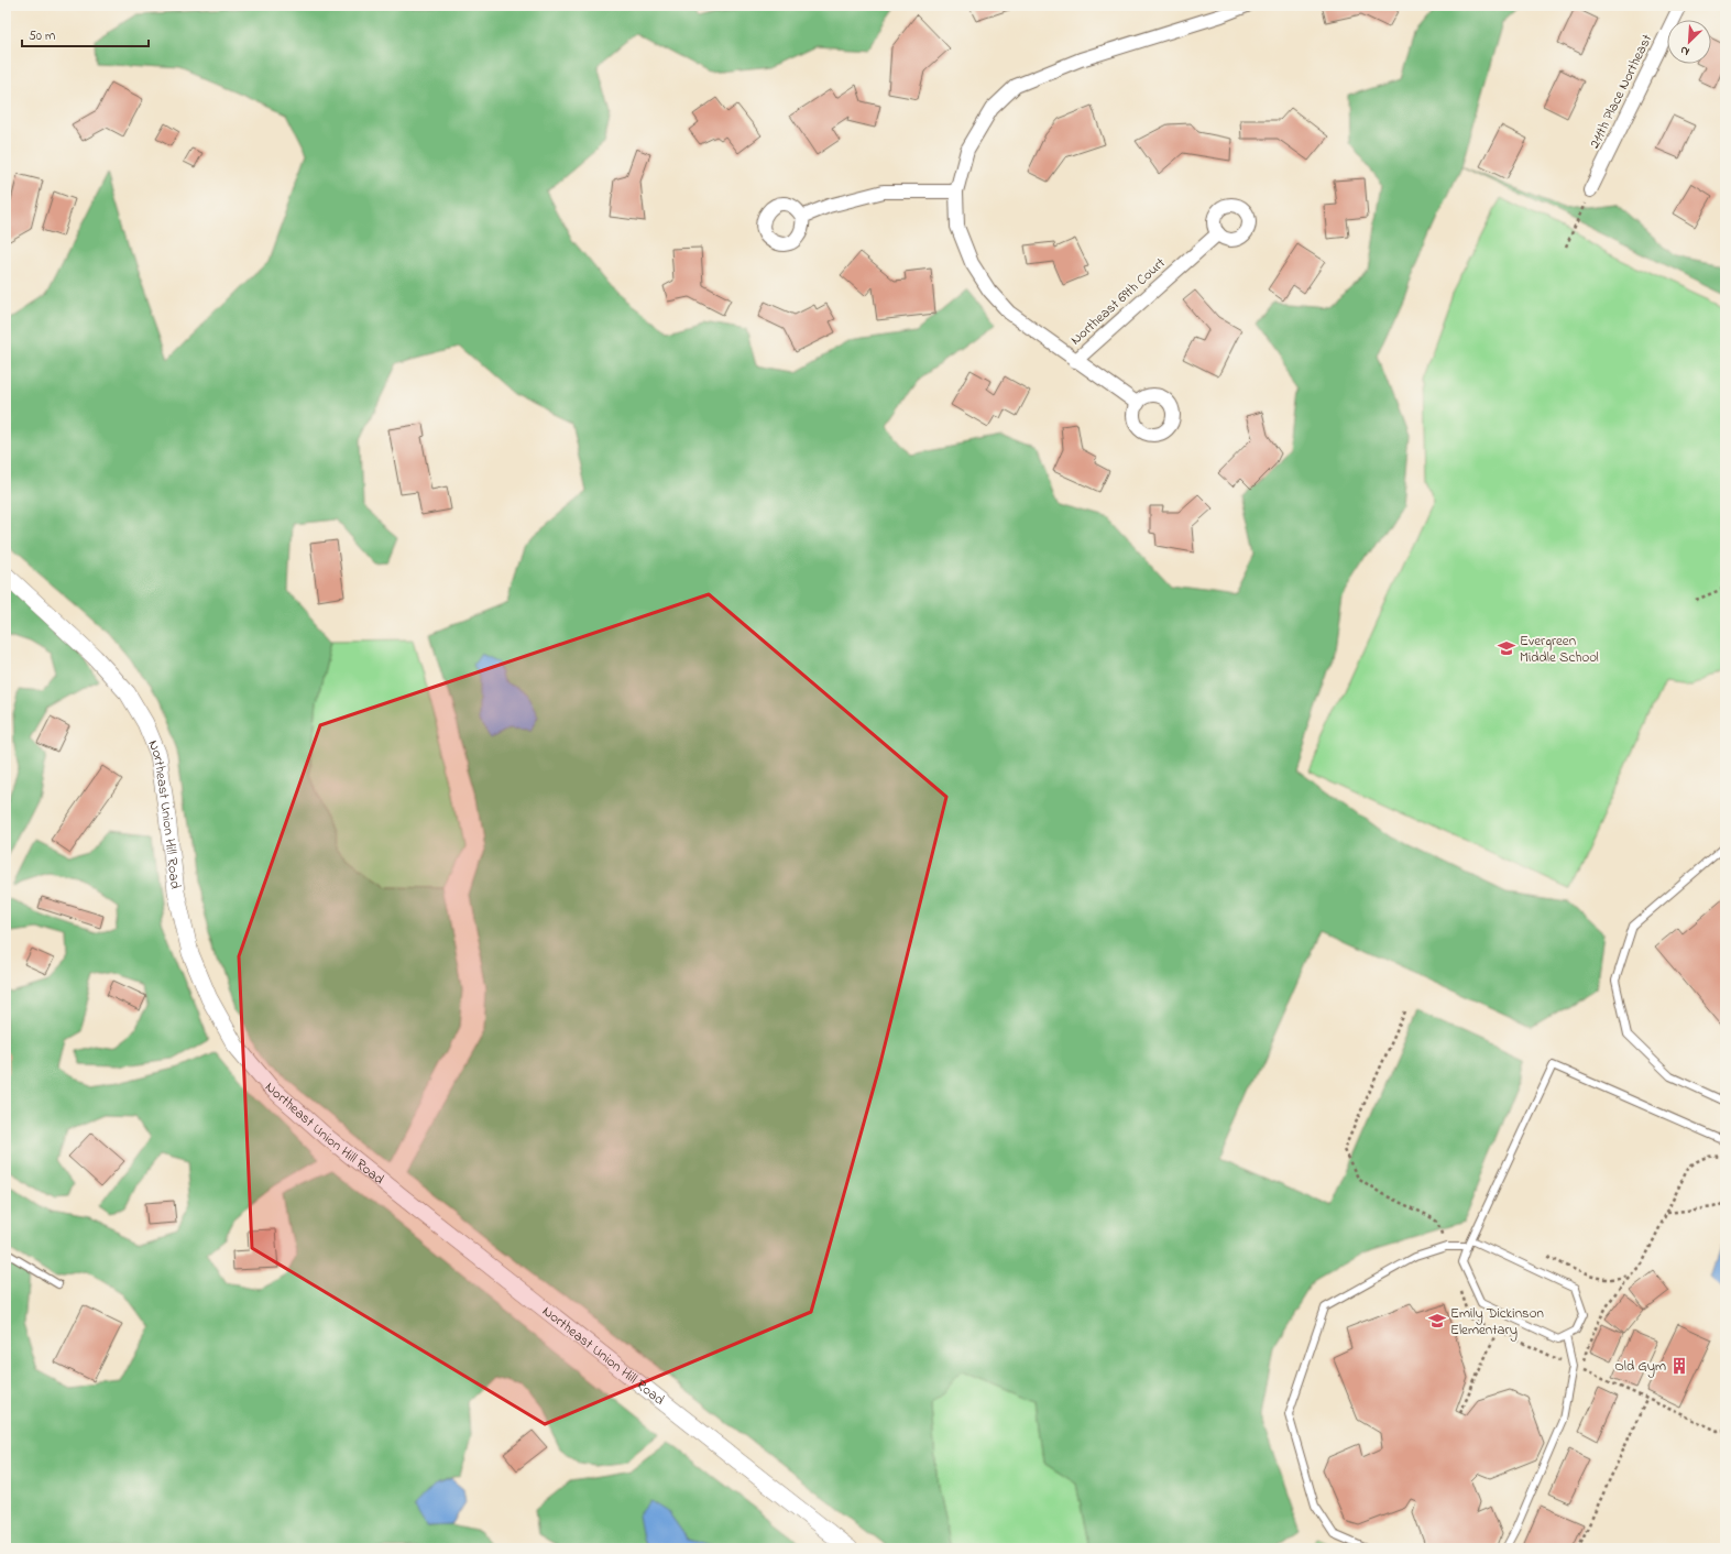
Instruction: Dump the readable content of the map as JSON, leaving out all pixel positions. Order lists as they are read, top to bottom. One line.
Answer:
{"streets":{"street":["211th Place Northeast","Northeast 69th Court","Northeast Union Hill Road"]},"places":{"school or university":["Evergreen Middle School","Emily Dickinson Elementary"],"building":["Old Gym"]},"scale_bar":"50 m","north":"bottom left"}
